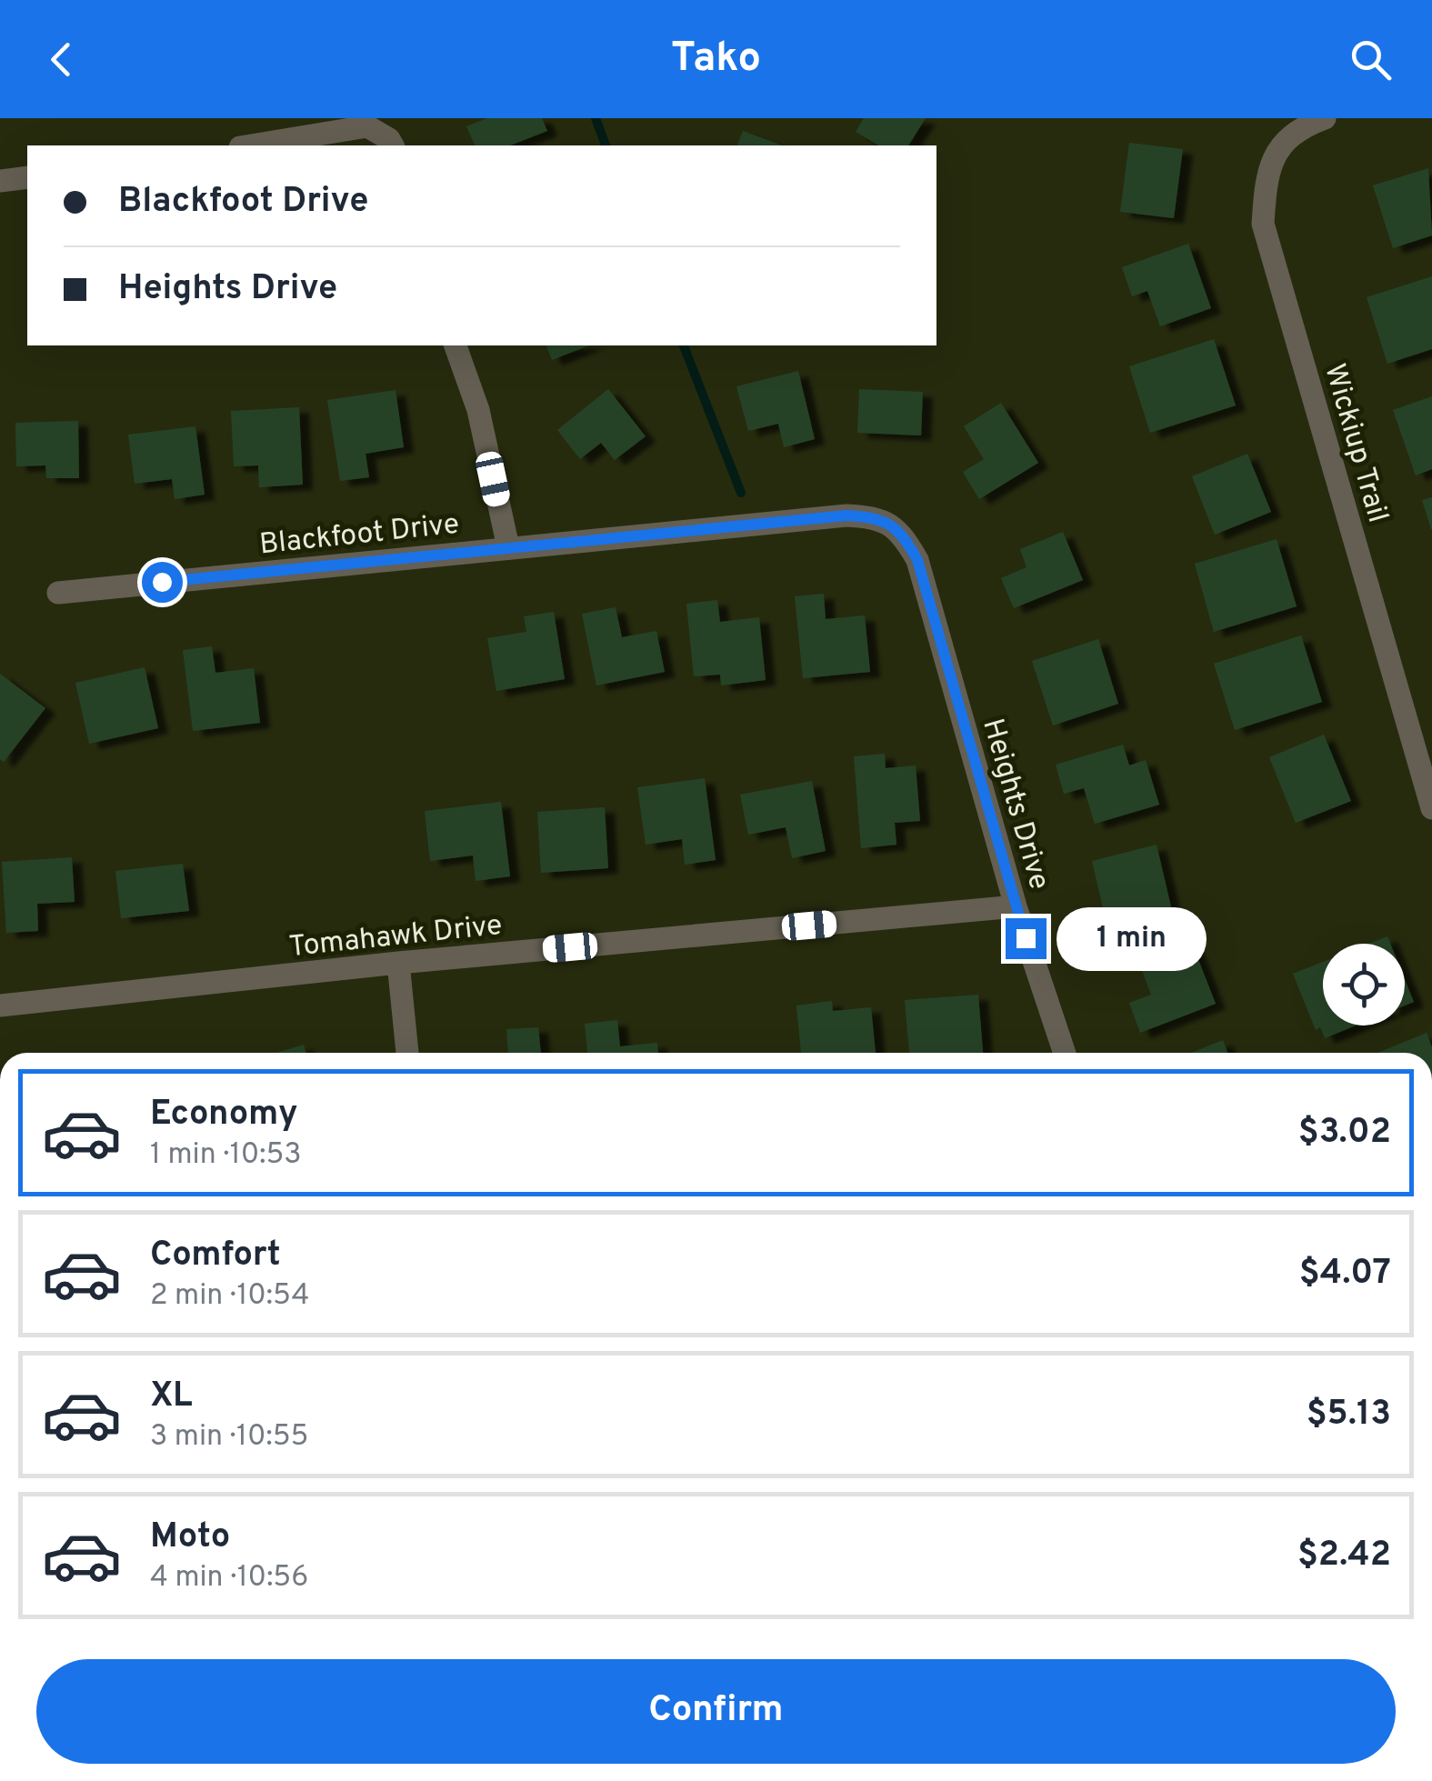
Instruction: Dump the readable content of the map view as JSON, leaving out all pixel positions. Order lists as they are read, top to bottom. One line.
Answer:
{"streets":{"street":["Wickiup Trail","Blackfoot Drive","Heights Drive","Tomahawk Drive"]},"crossings":[["Blackfoot Drive","Heights Drive"],["Heights Drive","Tomahawk Drive"]],"page":{"header":"Tako","banner":["Blackfoot Drive","Heights Drive"],"bubble":"1 min","list":[{"name":"Economy","note":"1 min · 10:53","value":"$3.02"},{"name":"Comfort","note":"2 min · 10:54","value":"$4.07"},{"name":"XL","note":"3 min · 10:55","value":"$5.13"},{"name":"Moto","note":"4 min · 10:56","value":"$2.42"}],"buttons":"Confirm"}}
